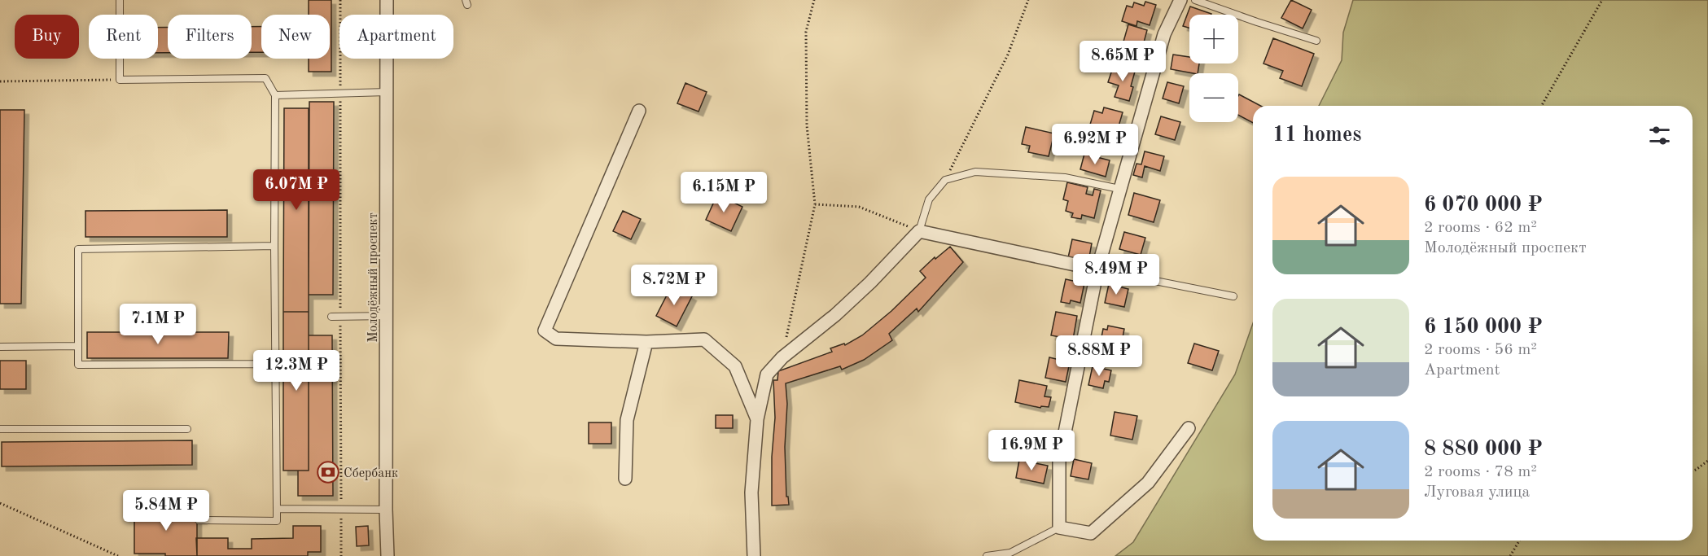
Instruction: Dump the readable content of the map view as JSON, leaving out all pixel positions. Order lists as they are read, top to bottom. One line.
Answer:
{"streets":{"street":["Молодёжный проспект"]},"places":{"bank":["Сбербанк"]},"page":{"map_buttons":["+","−"],"chip":["Buy","Rent","Filters","New","Apartment"],"price":["8.65M ₽","6.92M ₽","6.07M ₽","6.15M ₽","8.49M ₽","8.72M ₽","7.1M ₽","8.88M ₽","12.3M ₽","16.9M ₽","5.84M ₽"],"heading":"11 homes","list":[{"name":"6 070 000 ₽","note":"2 rooms · 62 m² · Молодёжный проспект"},{"name":"6 150 000 ₽","note":"2 rooms · 56 m² · Apartment"},{"name":"8 880 000 ₽","note":"2 rooms · 78 m² · Луговая улица"}]}}
